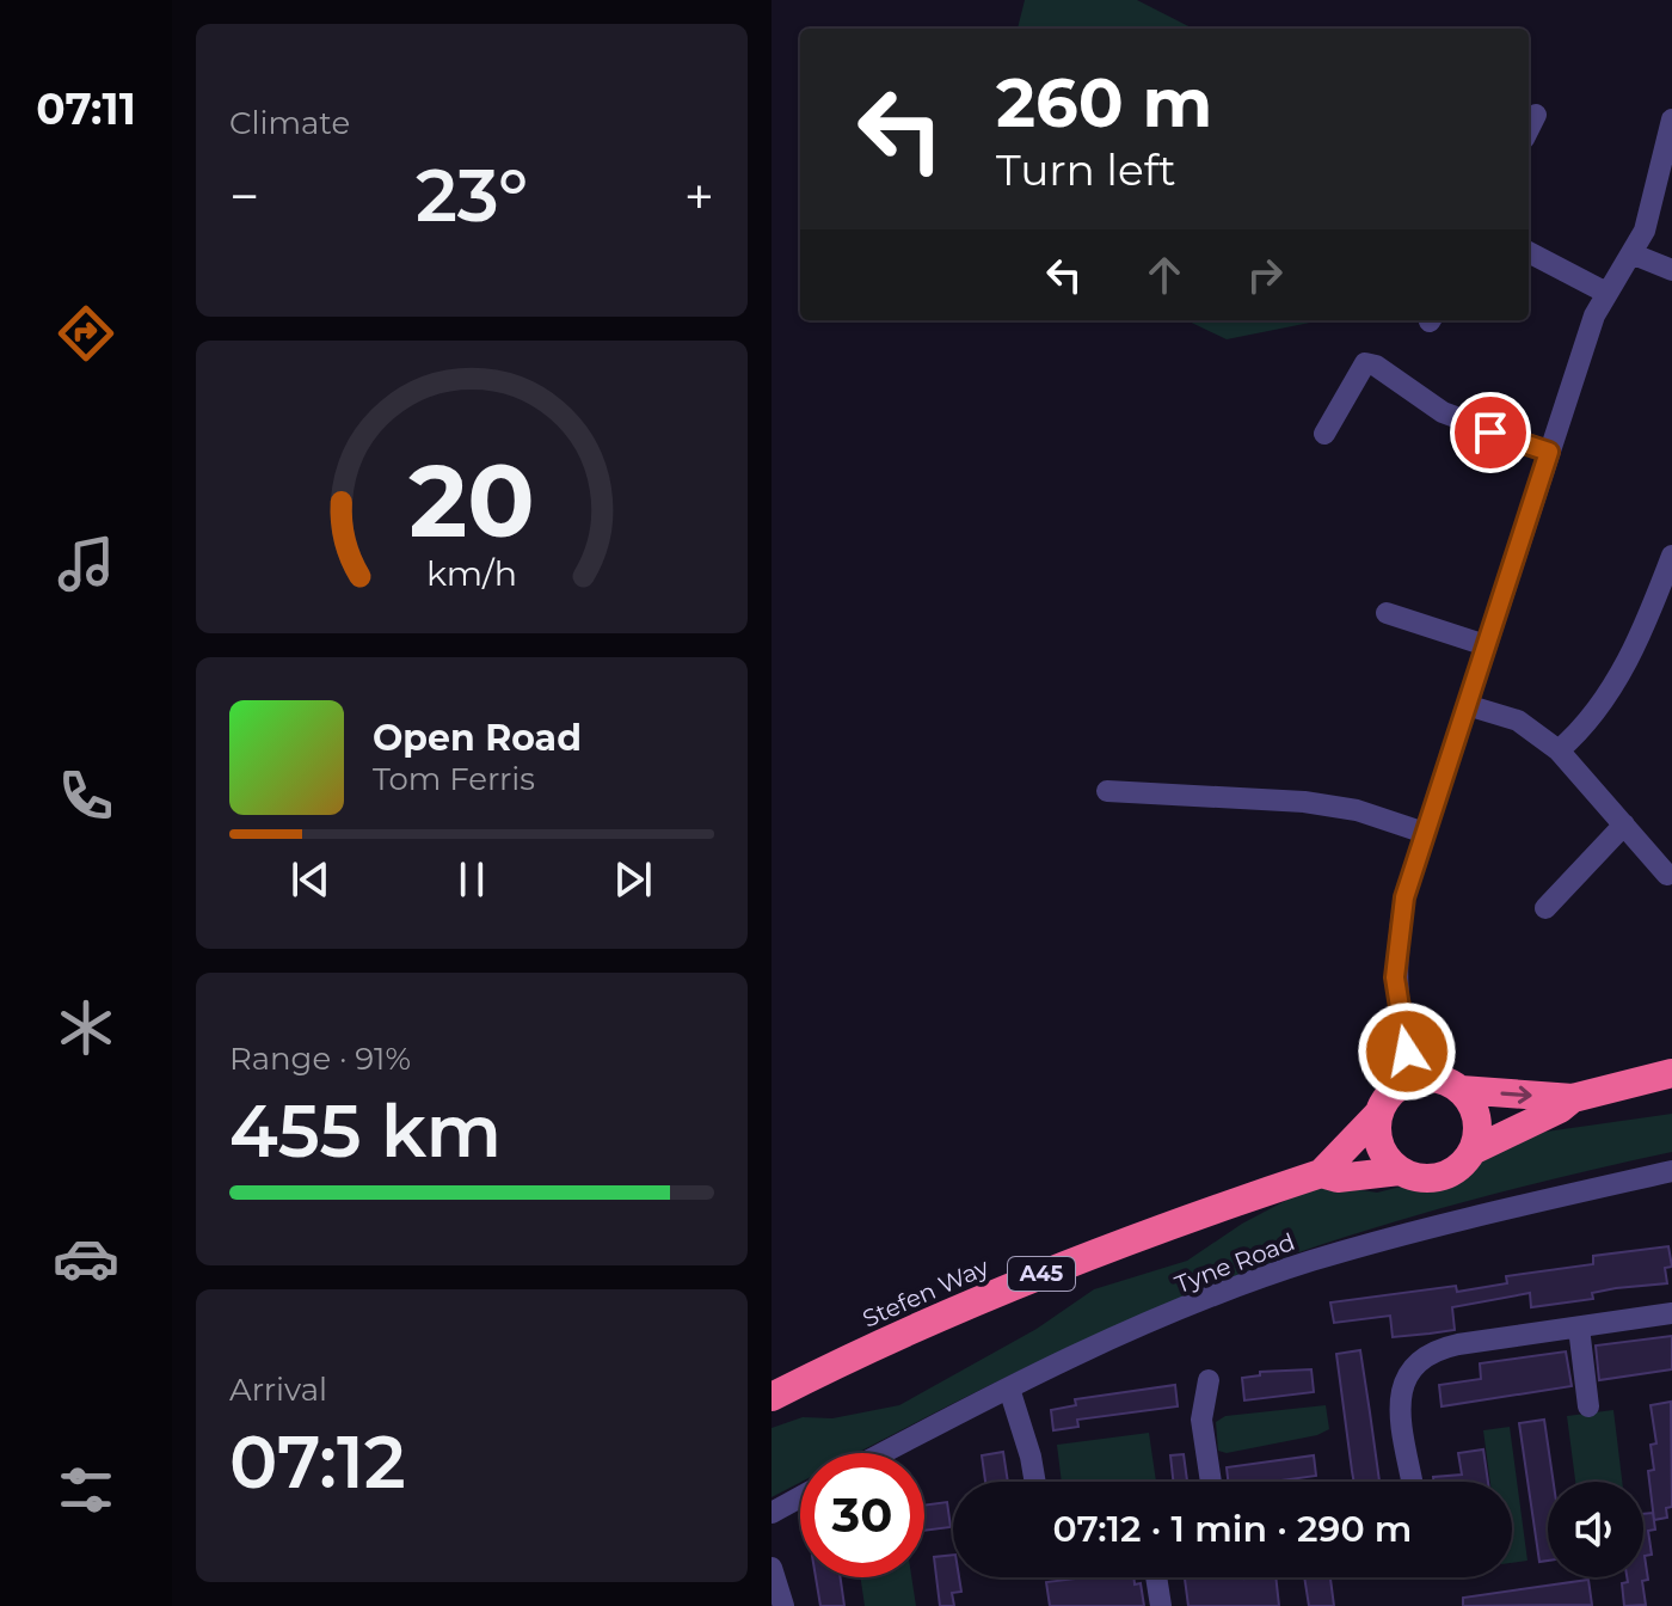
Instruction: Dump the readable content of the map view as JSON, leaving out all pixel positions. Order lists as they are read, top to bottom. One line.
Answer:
{"streets":{"highway":["A45","Stefen Way"],"street":["Tyne Road"]},"page":{"tabs":"07:11","tile":["Climate",["Range · 91%","455 km"],["Arrival","07:12"]],"turn":["260 m","Turn left"],"heat":["−","23°","+"],"song":["Open Road","Tom Ferris"],"limit":"30","trip":"07:12 · 1 min · 290 m","gauge":["20","km/h"]}}
